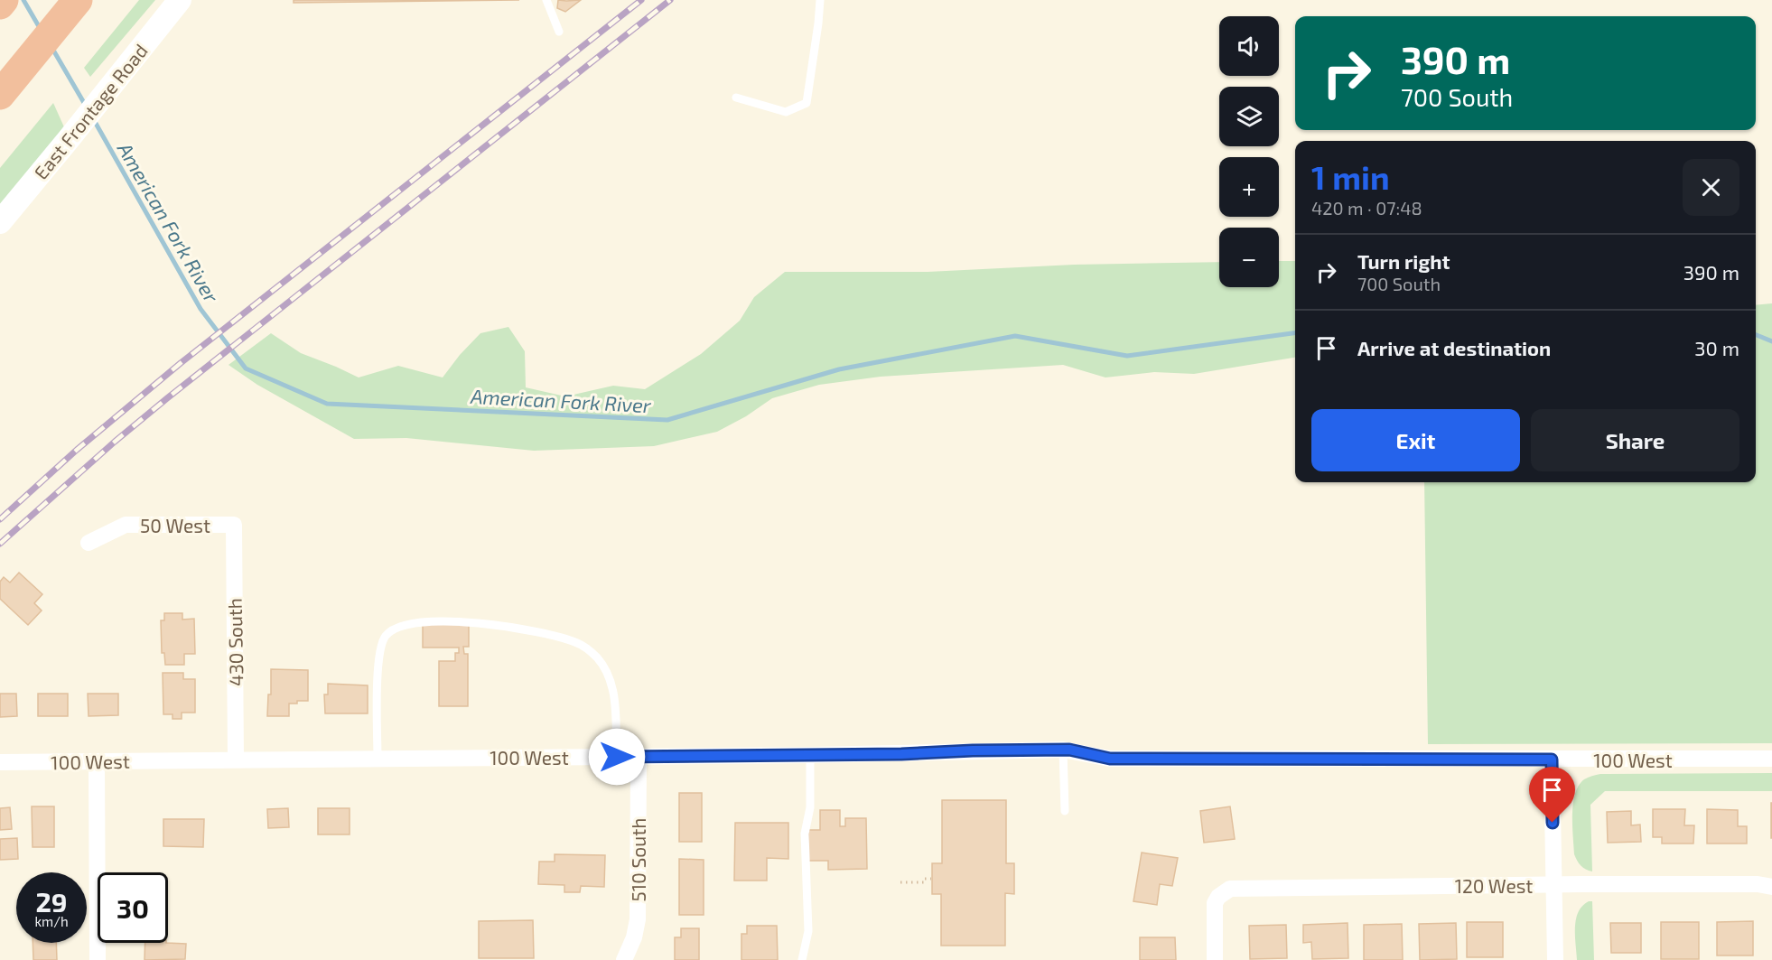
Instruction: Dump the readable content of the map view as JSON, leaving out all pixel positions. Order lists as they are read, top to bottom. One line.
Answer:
{"streets":{"street":["East Frontage Road","50 West","430 South","100 West","510 South","120 West"]},"crossings":[["50 West","430 South"],["430 South","100 West"],["100 West","510 South"]],"water":["American Fork River"],"page":{"map_buttons":["+","−"],"turn":["390 m","700 South"],"heading":["1 min","420 m · 07:48"],"list":[{"name":"Turn right","note":"700 South","value":"390 m"},{"name":"Arrive at destination","value":"30 m"}],"buttons":["Exit","Share"],"speed":"29 km/h","limit":"30"}}
